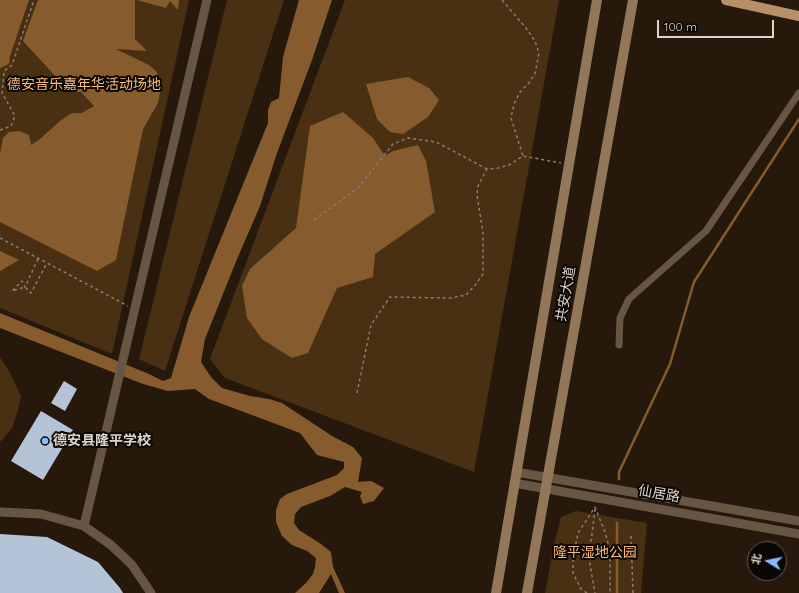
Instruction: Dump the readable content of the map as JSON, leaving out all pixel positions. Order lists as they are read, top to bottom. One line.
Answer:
{"streets":{"main road":["共安大道"],"street":["仙居路"]},"crossings":[["共安大道","仙居路"]],"parks":["德安音乐嘉年华活动场地","隆平湿地公园"],"places":["德安县隆平学校"],"scale_bar":"100 m","north":"left"}
